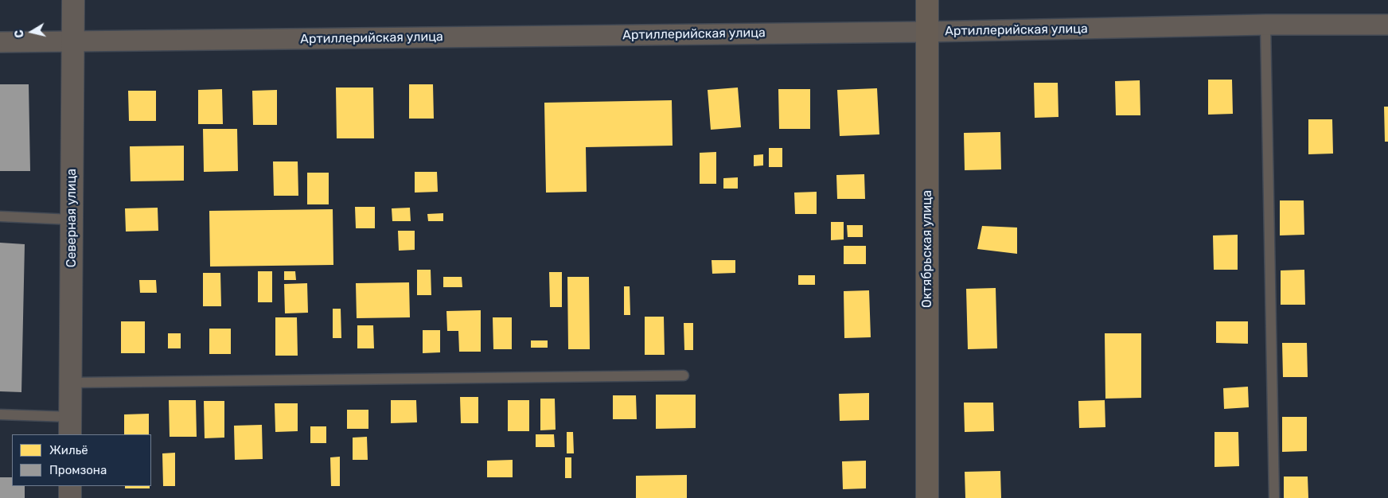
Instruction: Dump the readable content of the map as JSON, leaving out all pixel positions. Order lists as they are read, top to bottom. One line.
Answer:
{"streets":{"main road":["Октябрьская улица"],"street":["Артиллерийская улица","Северная улица"]},"crossings":[["Артиллерийская улица","Северная улица"],["Артиллерийская улица","Октябрьская улица"]],"legend":["Жильё","Промзона"],"north":"left"}
